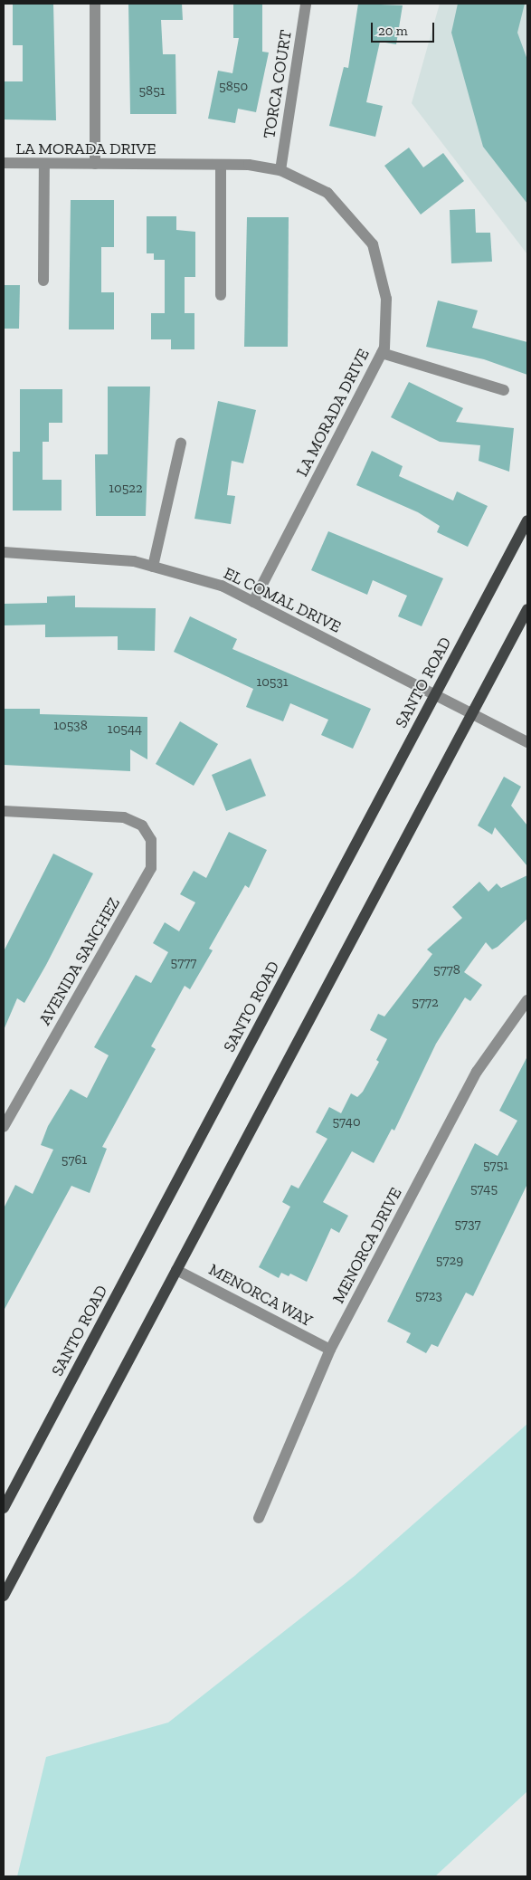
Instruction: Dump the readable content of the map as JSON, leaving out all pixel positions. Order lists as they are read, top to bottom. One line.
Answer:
{"streets":{"main road":["SANTO ROAD"],"street":["TORCA COURT","LA MORADA DRIVE","EL COMAL DRIVE","AVENIDA SANCHEZ","MENORCA DRIVE","MENORCA WAY"]},"crossings":[["TORCA COURT","LA MORADA DRIVE"],["LA MORADA DRIVE","EL COMAL DRIVE"],["EL COMAL DRIVE","SANTO ROAD"],["MENORCA DRIVE","MENORCA WAY"]],"house_numbers":["5850","5851","10522","10531","10538","10544","5777","5778","5772","5740","5761","5751","5745","5737","5729","5723"],"scale_bar":"20 m"}
